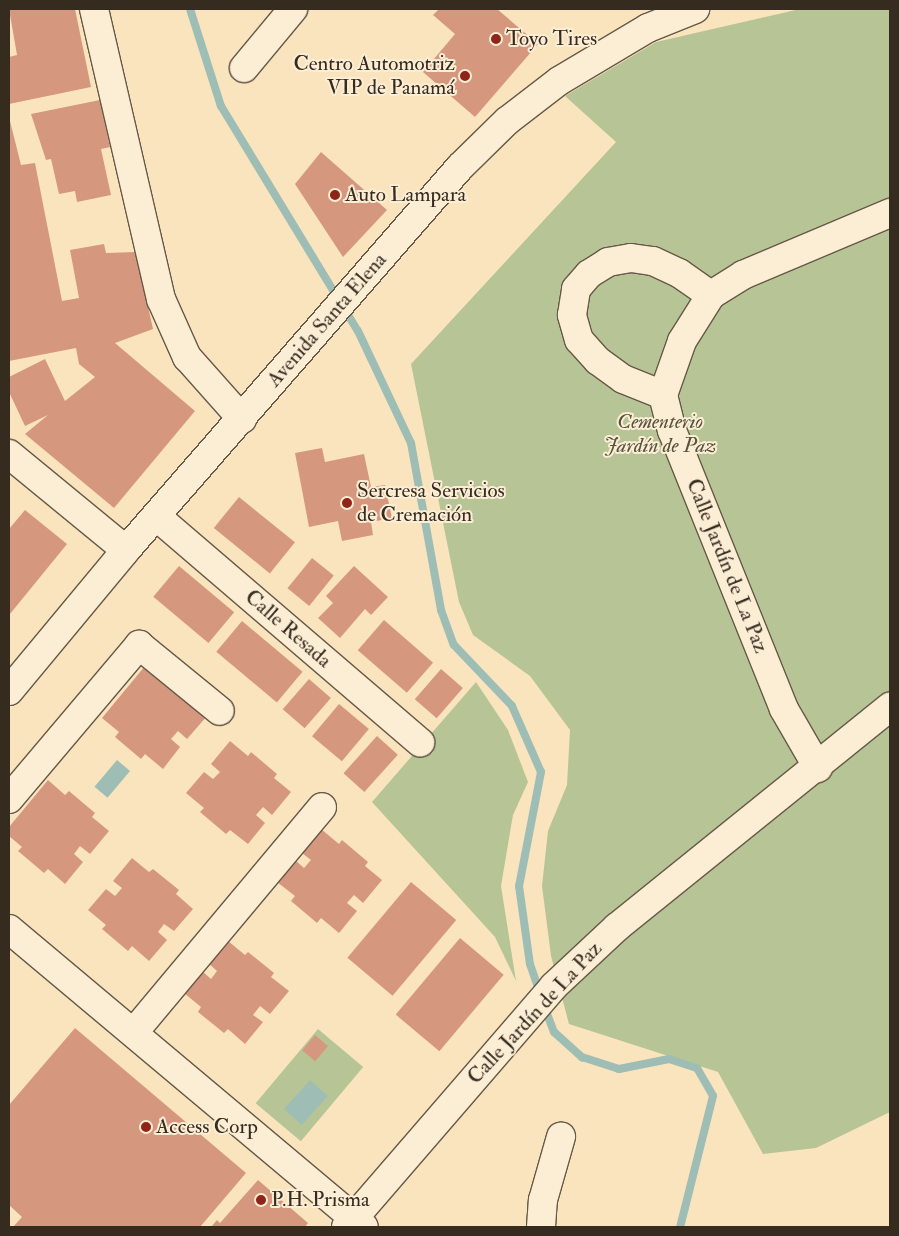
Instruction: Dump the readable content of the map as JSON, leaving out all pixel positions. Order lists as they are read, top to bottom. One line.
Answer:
{"streets":{"street":["Avenida Santa Elena","Calle Jardín de La Paz","Calle Resada"]},"crossings":[["Avenida Santa Elena","Calle Resada"]],"parks":["Cementerio Jardín de Paz"],"places":["Toyo Tires","Centro Automotriz VIP de Panamá","Auto Lampara","Sercresa Servicios de Cremación","Access Corp","P.H. Prisma"]}
